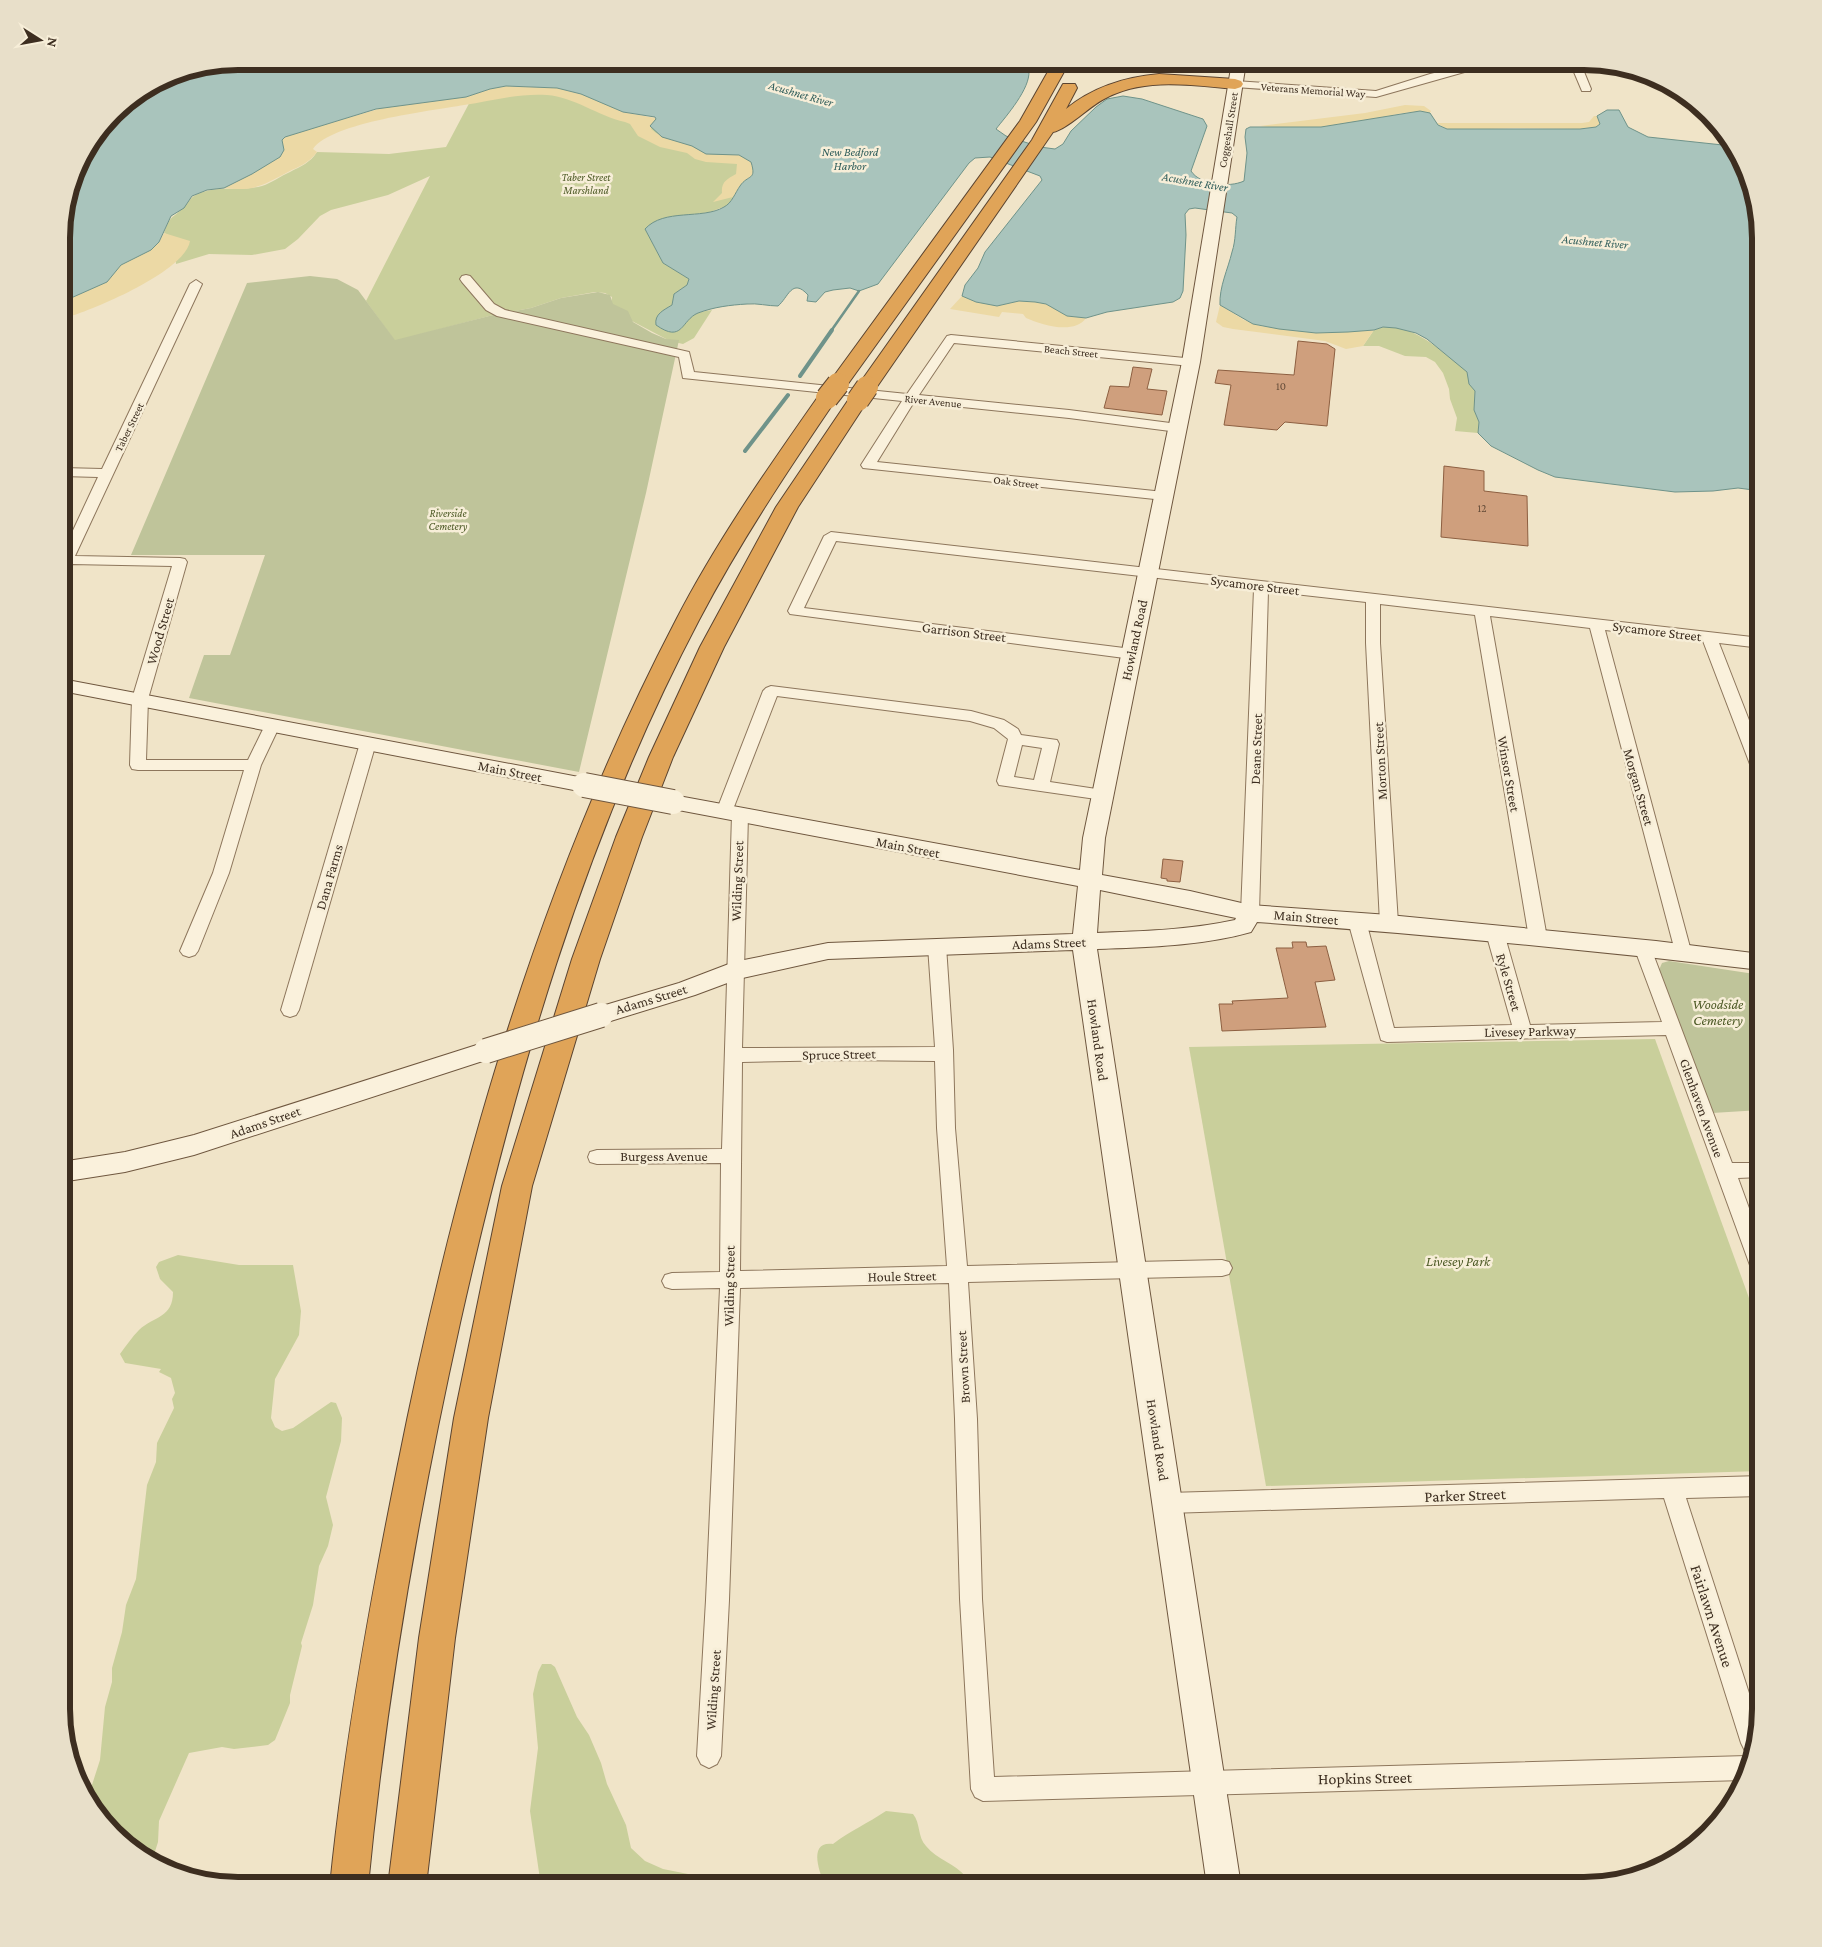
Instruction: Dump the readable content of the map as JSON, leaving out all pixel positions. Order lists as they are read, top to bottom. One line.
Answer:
{"streets":{"main road":["Coggeshall Street","Howland Road","Main Street","Adams Street"],"street":["Veterans Memorial Way","Beach Street","River Avenue","Taber Street","Oak Street","Sycamore Street","Wood Street","Garrison Street","Deane Street","Morton Street","Winsor Street","Morgan Street","Dana Farms","Wilding Street","Ryle Street","Livesey Parkway","Spruce Street","Glenhaven Avenue","Burgess Avenue","Houle Street","Brown Street","Parker Street","Fairlawn Avenue","Hopkins Street"]},"crossings":[["Veterans Memorial Way","Coggeshall Street"],["Coggeshall Street","Howland Road"],["Beach Street","River Avenue"],["Beach Street","Oak Street"],["Beach Street","Howland Road"],["River Avenue","Oak Street"],["River Avenue","Howland Road"],["Oak Street","Howland Road"],["Sycamore Street","Garrison Street"],["Sycamore Street","Howland Road"],["Sycamore Street","Deane Street"],["Sycamore Street","Morton Street"],["Sycamore Street","Winsor Street"],["Sycamore Street","Morgan Street"],["Wood Street","Main Street"],["Garrison Street","Howland Road"],["Howland Road","Main Street"],["Howland Road","Adams Street"],["Howland Road","Houle Street"],["Howland Road","Parker Street"],["Howland Road","Hopkins Street"],["Deane Street","Main Street"],["Deane Street","Adams Street"],["Morton Street","Main Street"],["Main Street","Winsor Street"],["Main Street","Morgan Street"],["Main Street","Dana Farms"],["Main Street","Wilding Street"],["Main Street","Adams Street"],["Main Street","Ryle Street"],["Main Street","Livesey Parkway"],["Main Street","Glenhaven Avenue"],["Wilding Street","Adams Street"],["Wilding Street","Spruce Street"],["Wilding Street","Burgess Avenue"],["Wilding Street","Houle Street"],["Adams Street","Brown Street"],["Ryle Street","Livesey Parkway"],["Livesey Parkway","Glenhaven Avenue"],["Spruce Street","Brown Street"],["Houle Street","Brown Street"],["Brown Street","Hopkins Street"],["Parker Street","Fairlawn Avenue"]],"water":["Acushnet River","New Bedford Harbor"],"parks":["Taber Street Marshland","Riverside Cemetery","Woodside Cemetery","Livesey Park"],"house_numbers":["10","12"],"north":"right"}
